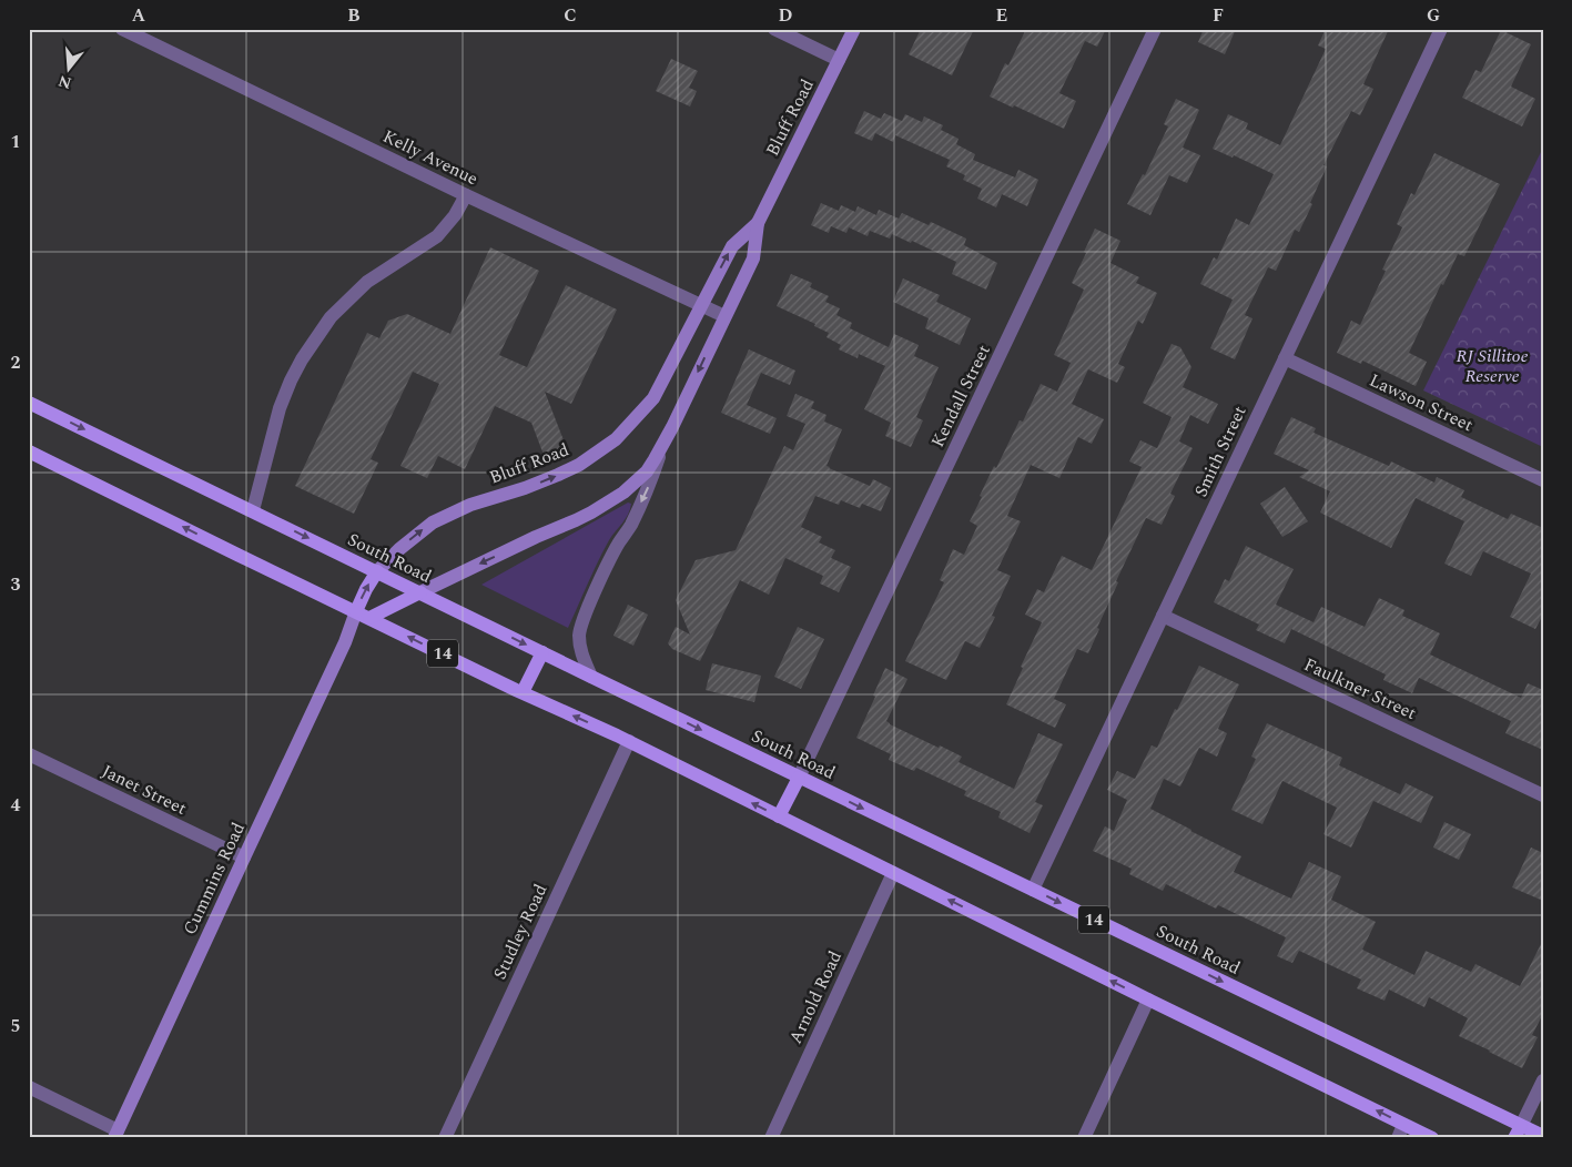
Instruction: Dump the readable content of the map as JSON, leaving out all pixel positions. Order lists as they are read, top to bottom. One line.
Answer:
{"streets":{"main road":["Bluff Road","South Road","14","Cummins Road"],"street":["Kelly Avenue","Kendall Street","Lawson Street","Smith Street","Faulkner Street","Janet Street","Studley Road","Arnold Road"]},"crossings":[["Bluff Road","Kelly Avenue"],["Bluff Road","South Road"],["Kendall Street","South Road"],["Lawson Street","Smith Street"],["Smith Street","South Road"],["Smith Street","Faulkner Street"],["14","Cummins Road"],["14","Studley Road"],["14","Arnold Road"],["Janet Street","Cummins Road"]],"parks":["RJ Sillitoe Reserve"],"north":"bottom","grid":{"columns":["A","B","C","D","E","F","G"],"rows":["1","2","3","4","5"]}}
